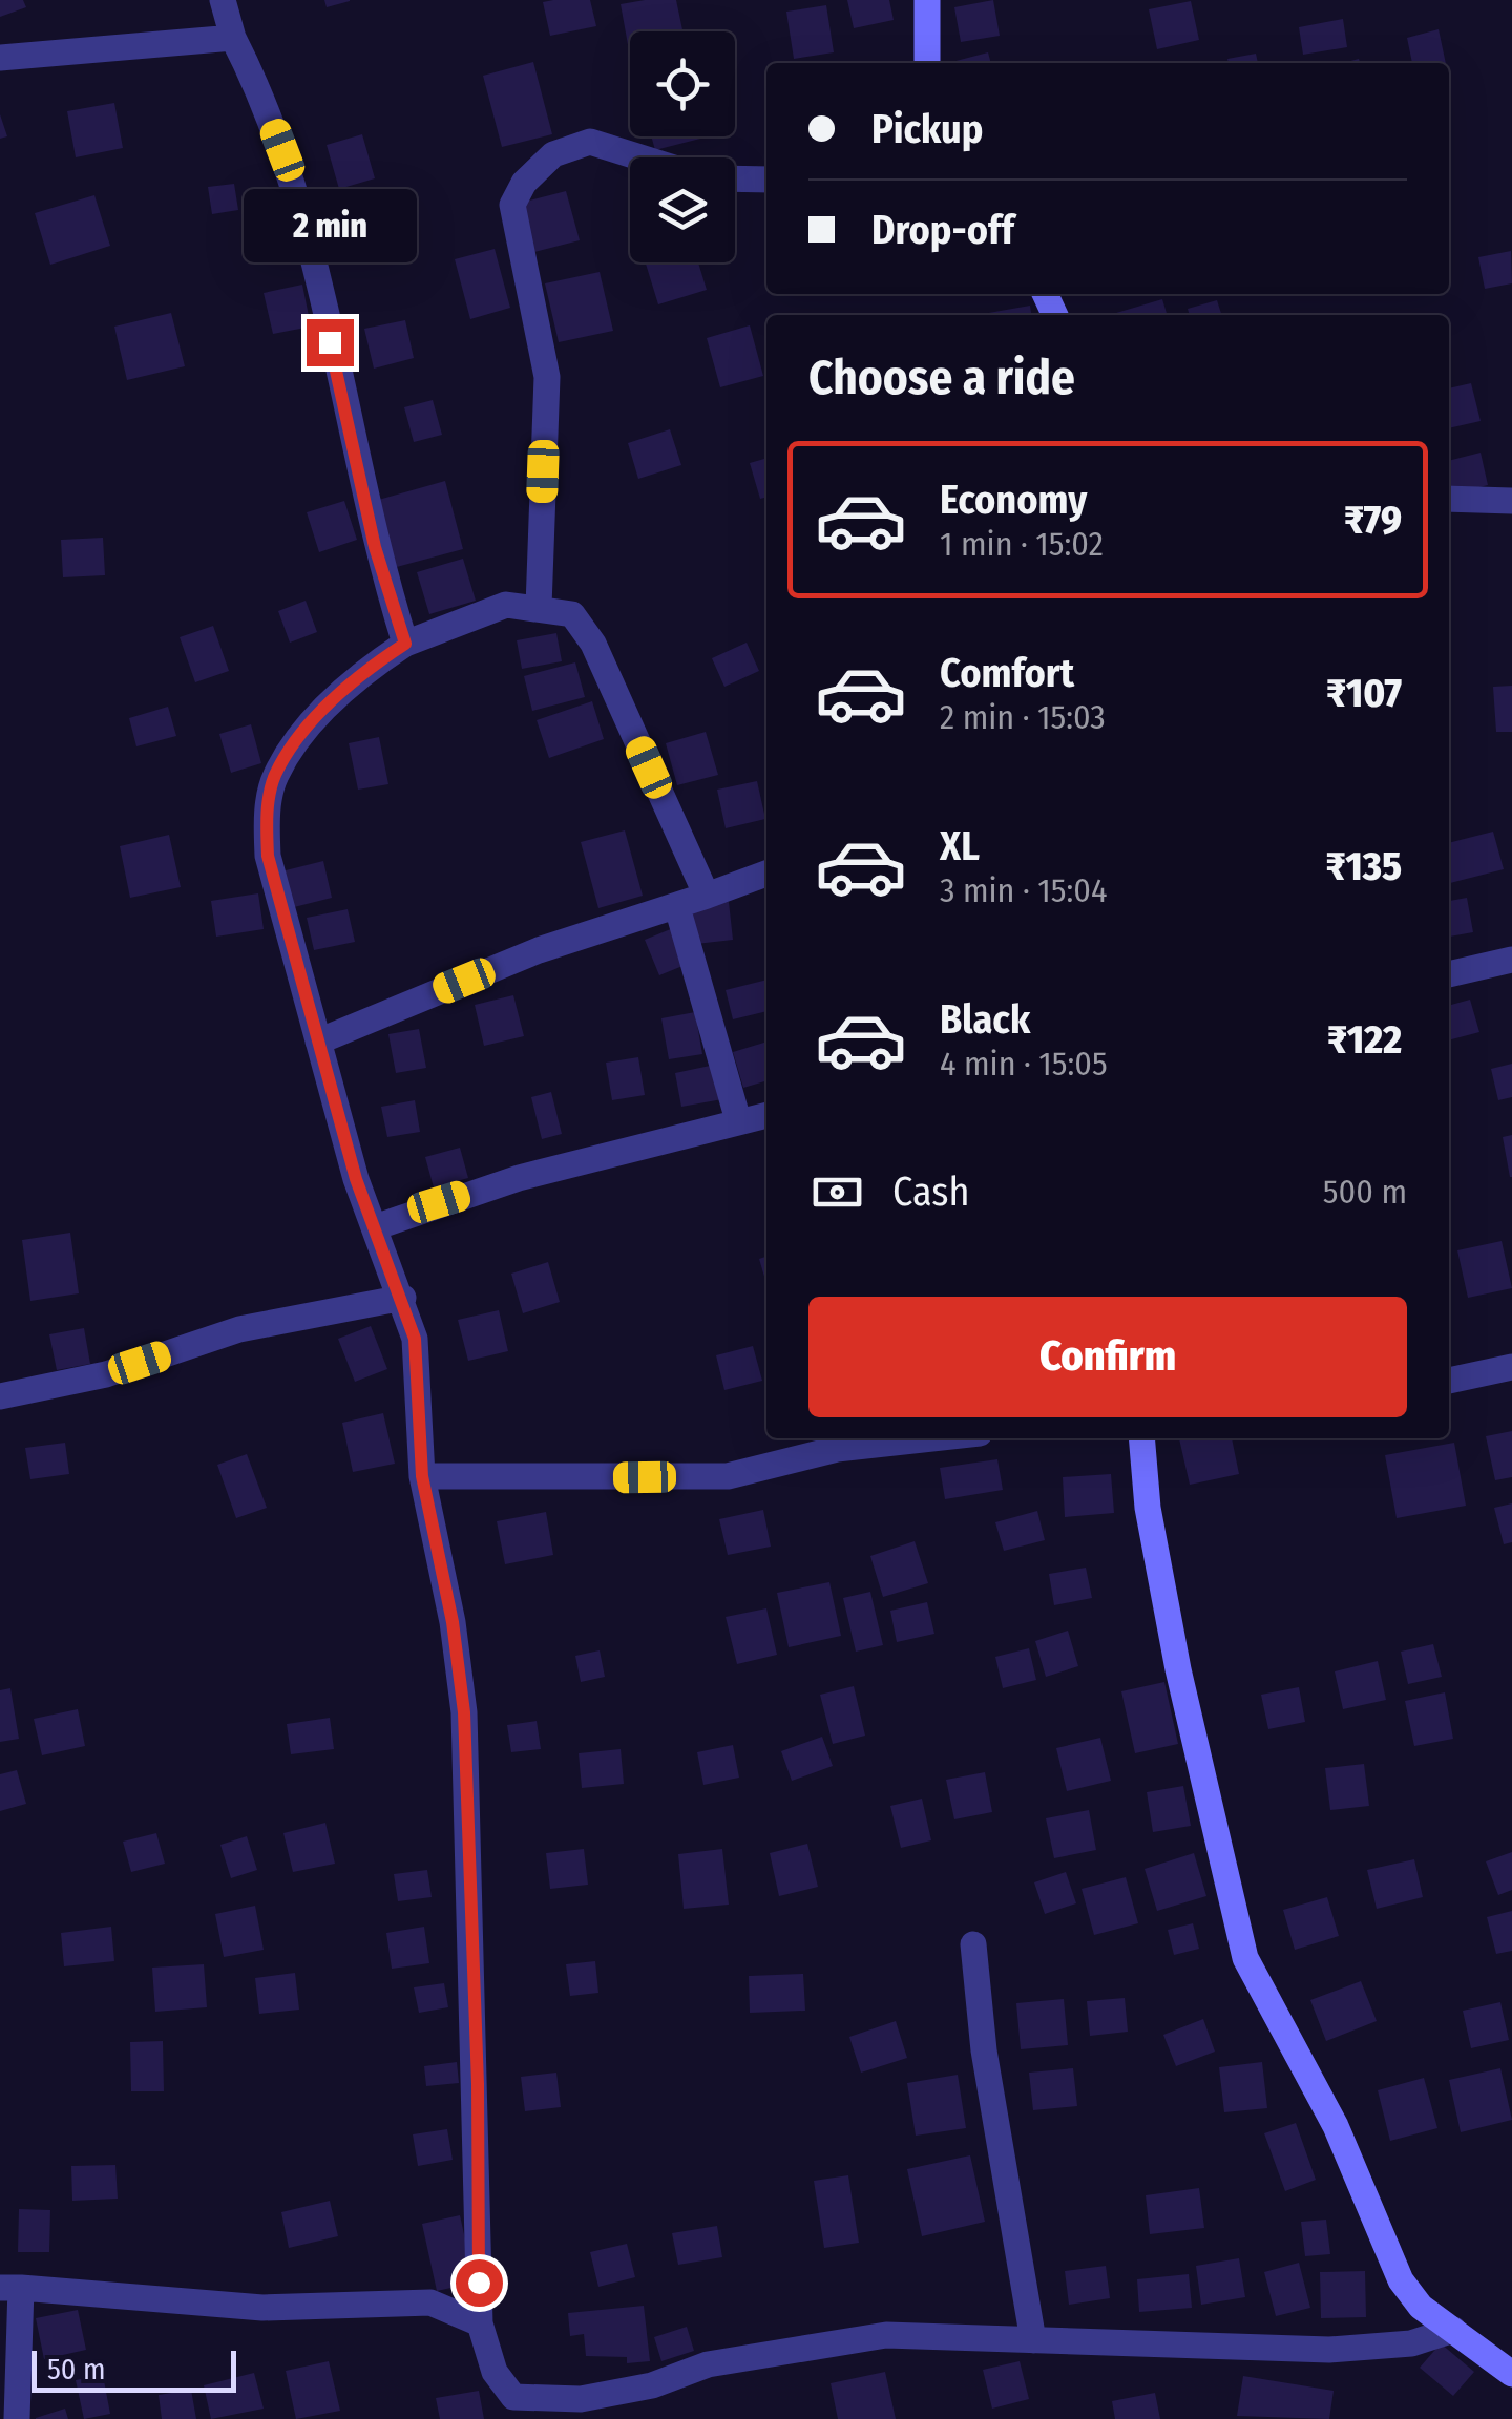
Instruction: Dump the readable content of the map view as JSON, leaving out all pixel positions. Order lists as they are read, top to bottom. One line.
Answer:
{"scale_bar":"50 m","page":{"banner":["Pickup","Drop-off"],"bubble":"2 min","heading":"Choose a ride","list":[{"name":"Economy","note":"1 min · 15:02","value":"₹79"},{"name":"Comfort","note":"2 min · 15:03","value":"₹107"},{"name":"XL","note":"3 min · 15:04","value":"₹135"},{"name":"Black","note":"4 min · 15:05","value":"₹122"}],"pay":["Cash","500 m"],"buttons":"Confirm","scale":"50 m"}}
